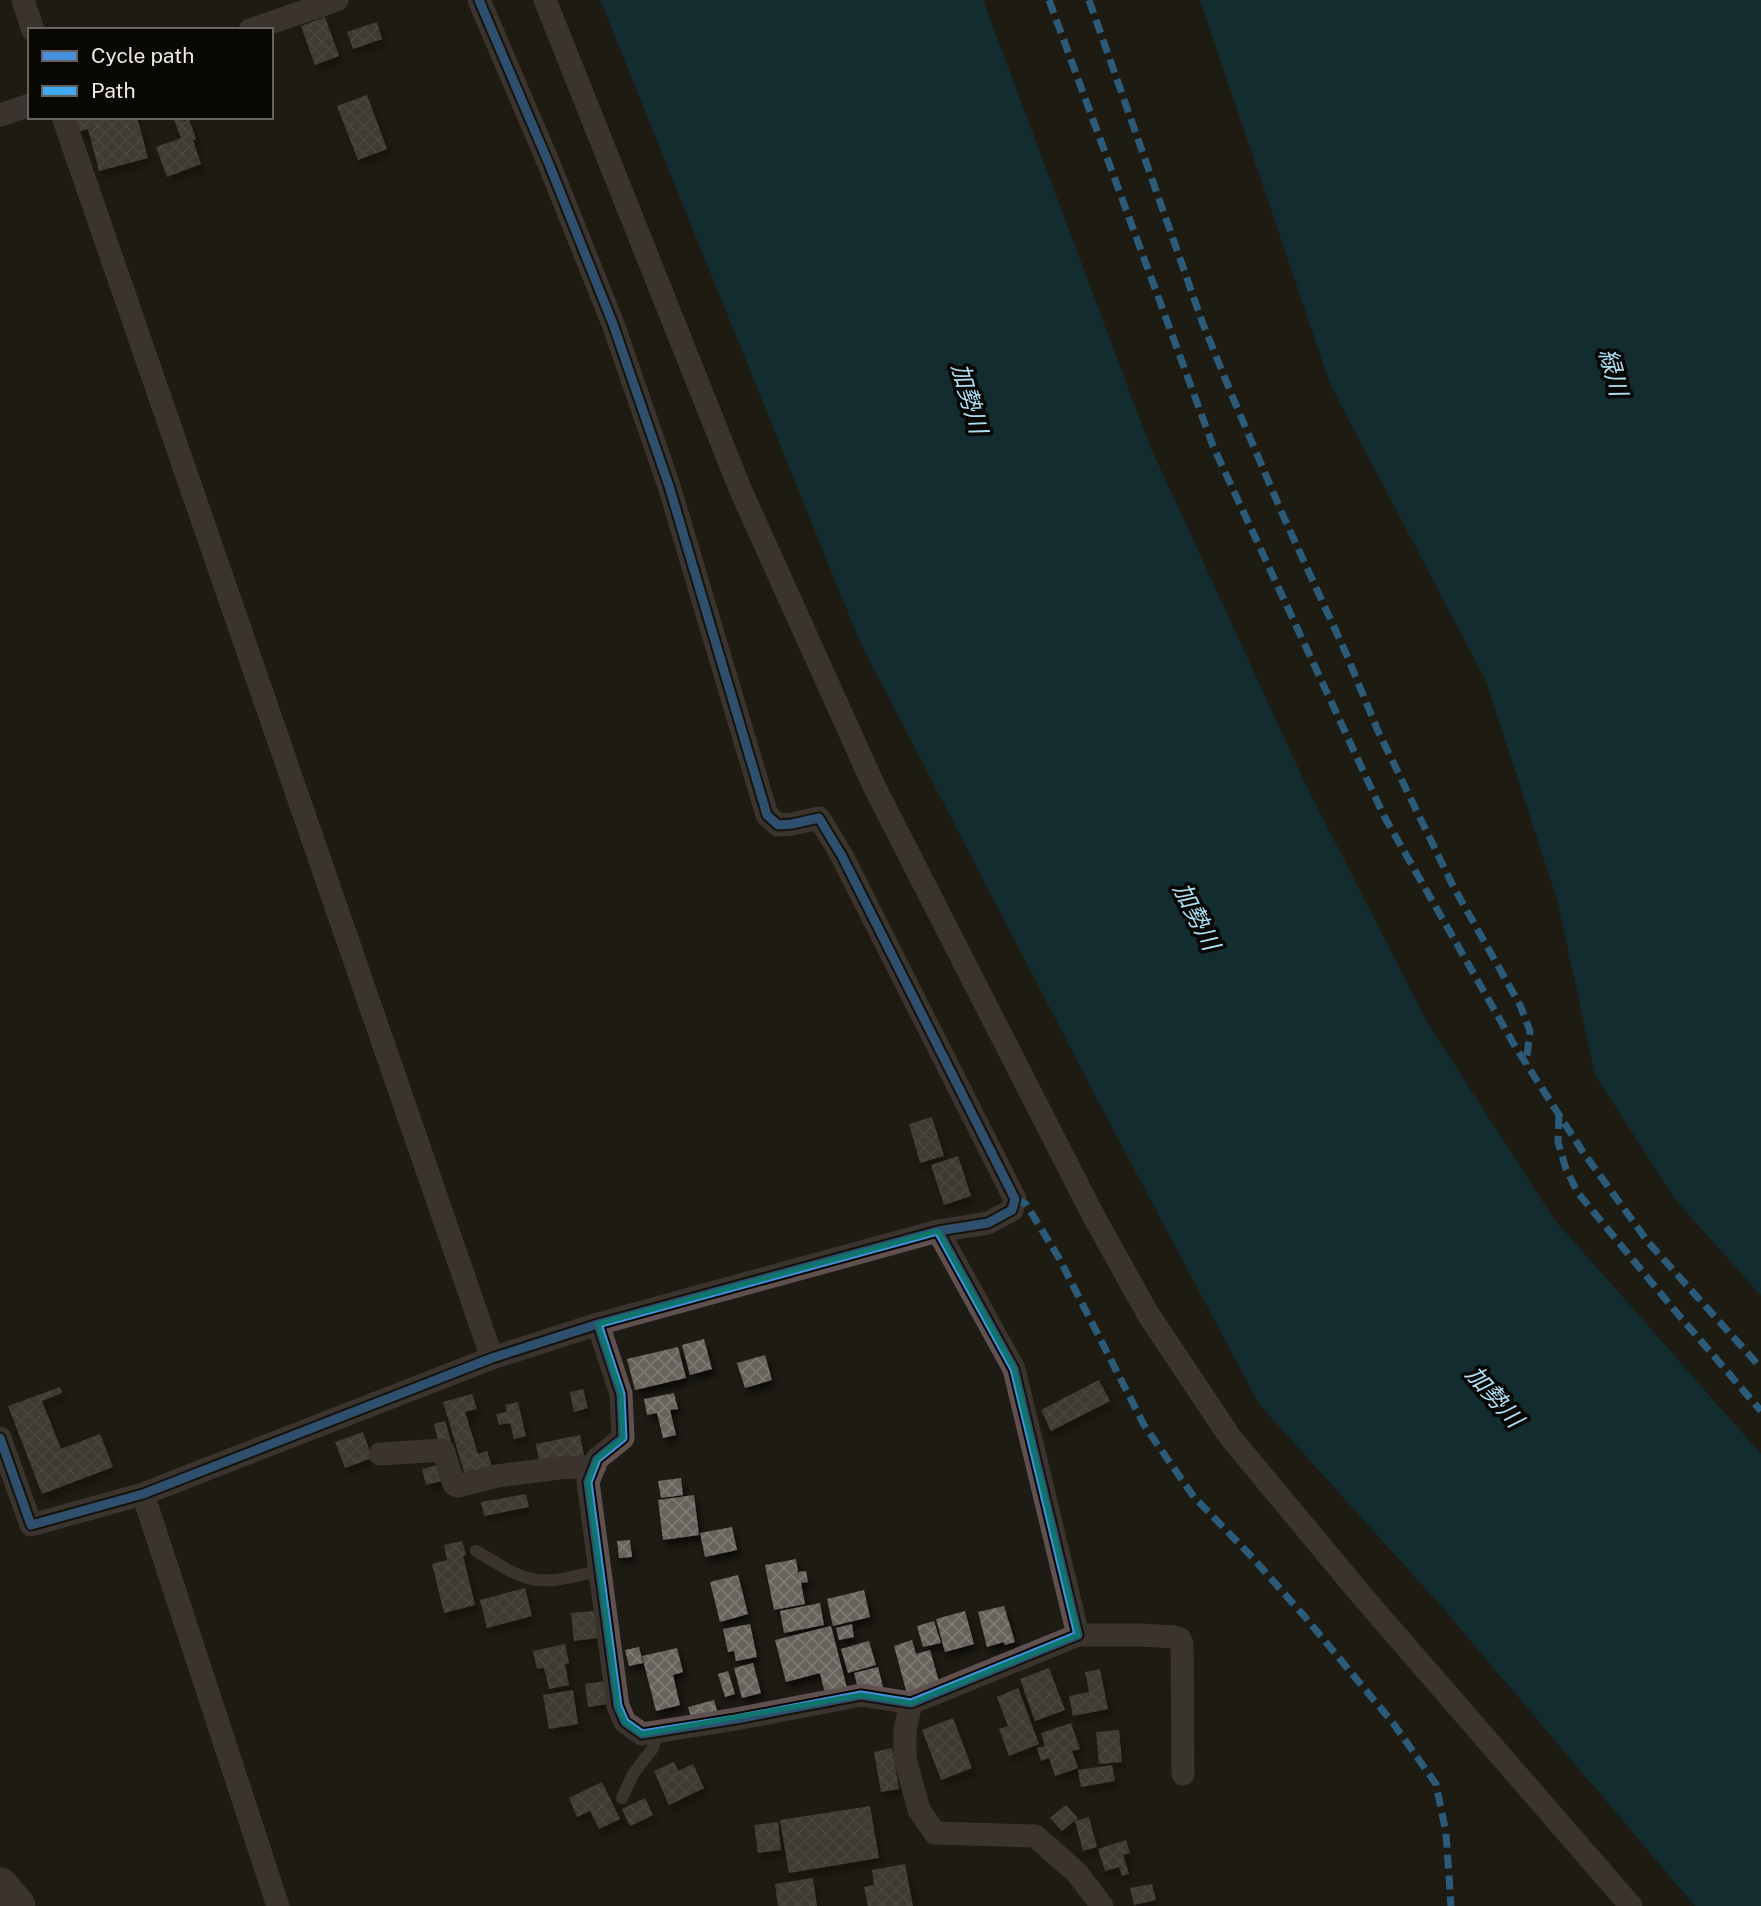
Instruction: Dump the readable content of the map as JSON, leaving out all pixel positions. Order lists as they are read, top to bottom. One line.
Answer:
{"water":["緑川","加勢川"],"legend":["Cycle path","Path"]}
